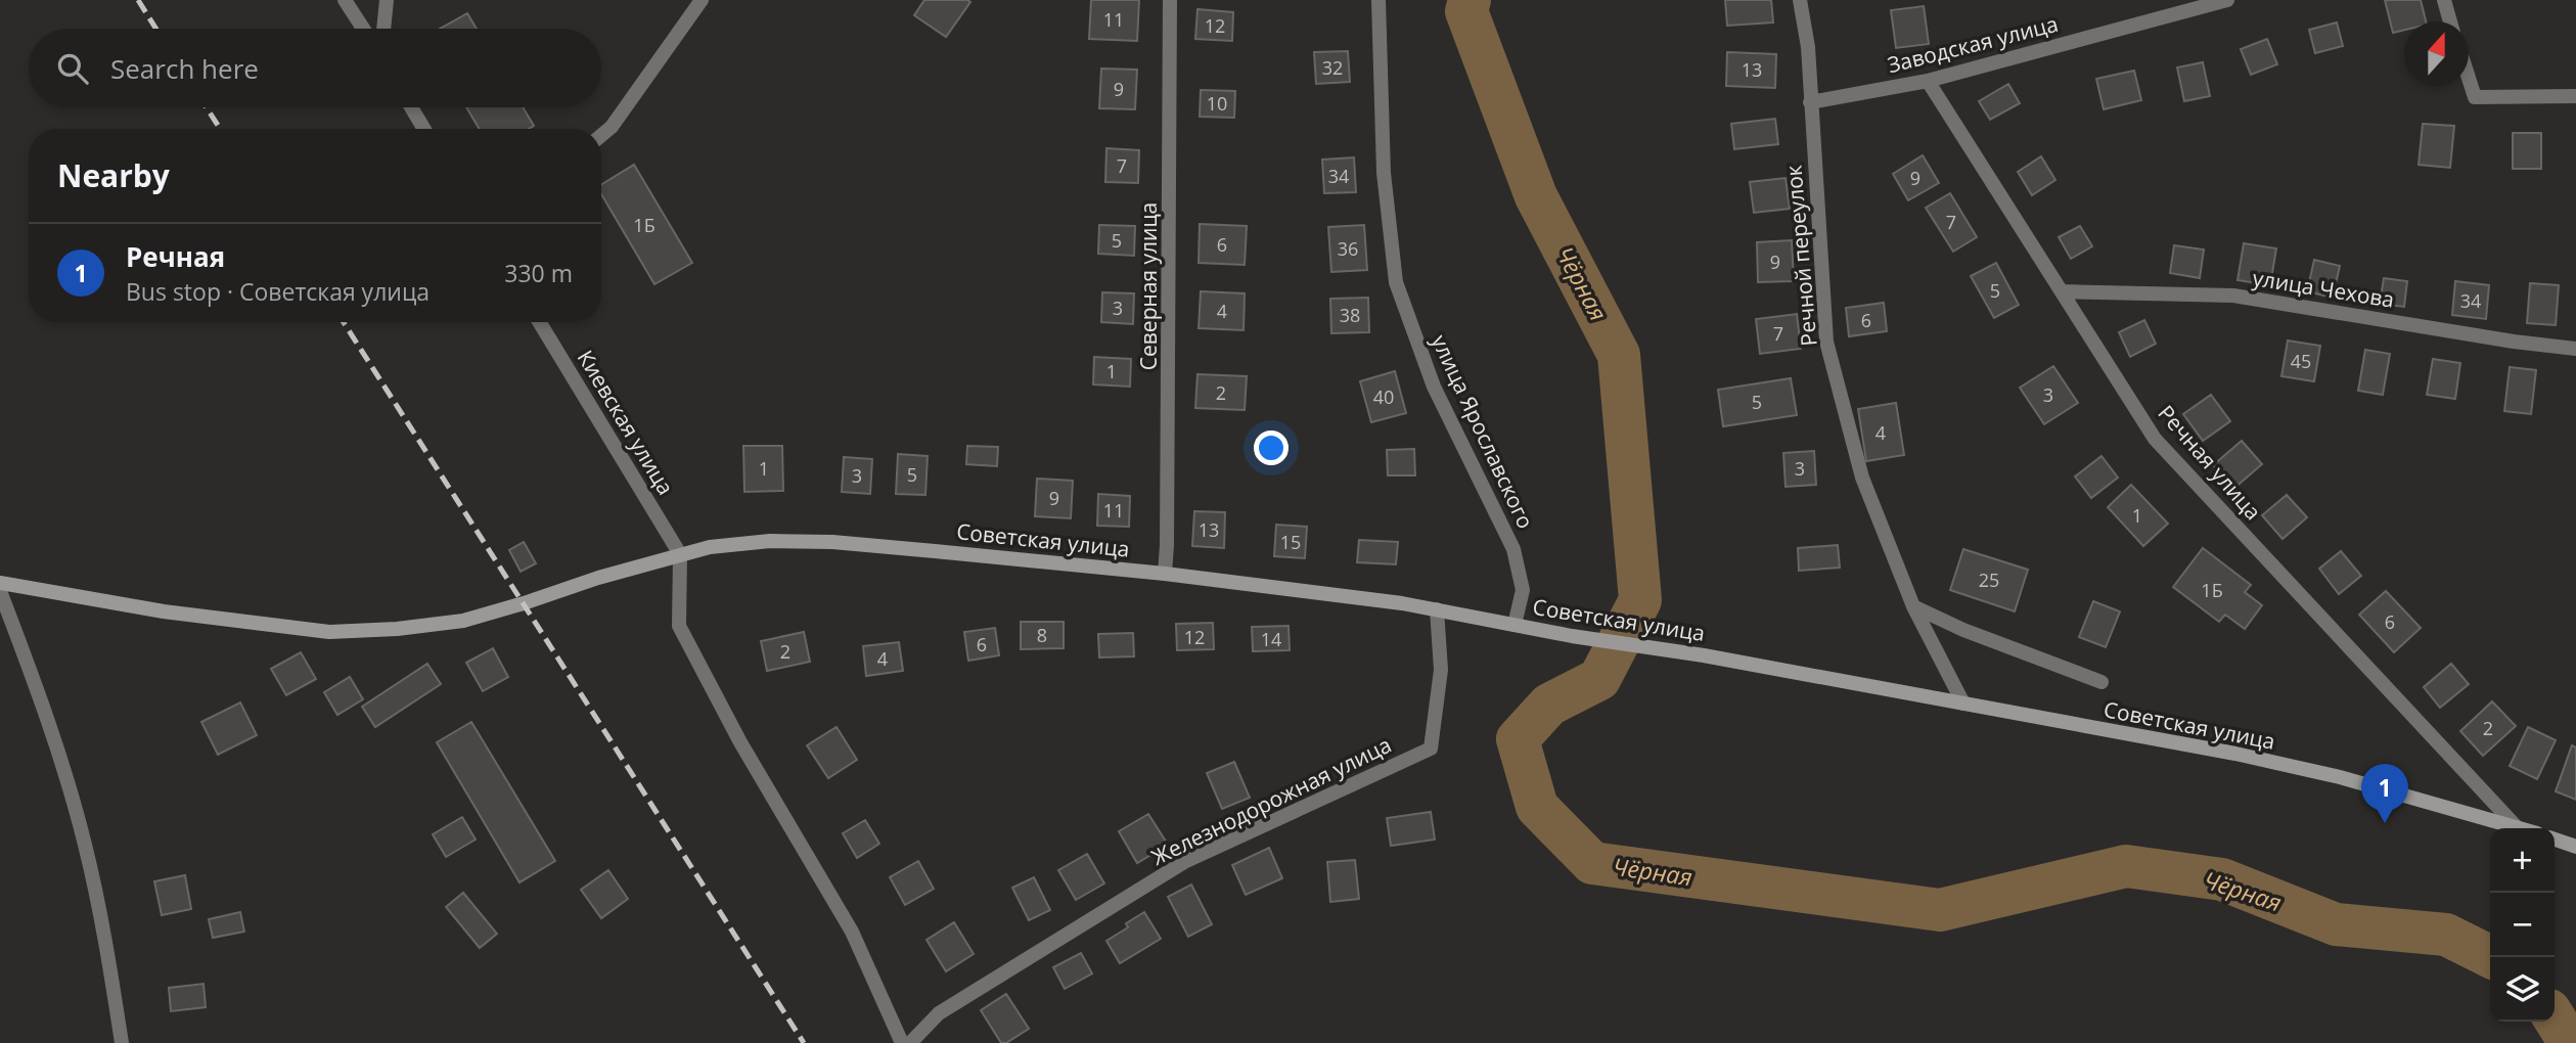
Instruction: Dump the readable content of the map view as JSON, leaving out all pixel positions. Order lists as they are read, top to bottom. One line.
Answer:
{"streets":{"main road":["Советская улица"],"street":["Заводская улица","Речной переулок","Северная улица","улица Чехова","Киевская улица","улица Ярославского","Речная улица","Железнодорожная улица"]},"crossings":[["Заводская улица","Речной переулок"],["Заводская улица","Речная улица"],["Речной переулок","Советская улица"],["Северная улица","Советская улица"],["улица Чехова","Речная улица"],["Киевская улица","Советская улица"],["улица Ярославского","Советская улица"],["Речная улица","Советская улица"],["Советская улица","Железнодорожная улица"]],"water":["Чёрная"],"house_numbers":["11","12","32","13","9","10","7","34","9","7","1Б","5","6","36","9","5","34","3","4","38","6","7","45","1","2","3","40","5","4","1","3","5","3","9","11","1","13","15","25","1Б","6","8","12","14","6","2","4","2"],"north":"top","page":{"search":"Search here","heading":"Nearby","list":[{"mark":"1","name":"Речная","note":"Bus stop · Советская улица","value":"330 m"}],"pins":"1","map_buttons":["+","−"]}}
